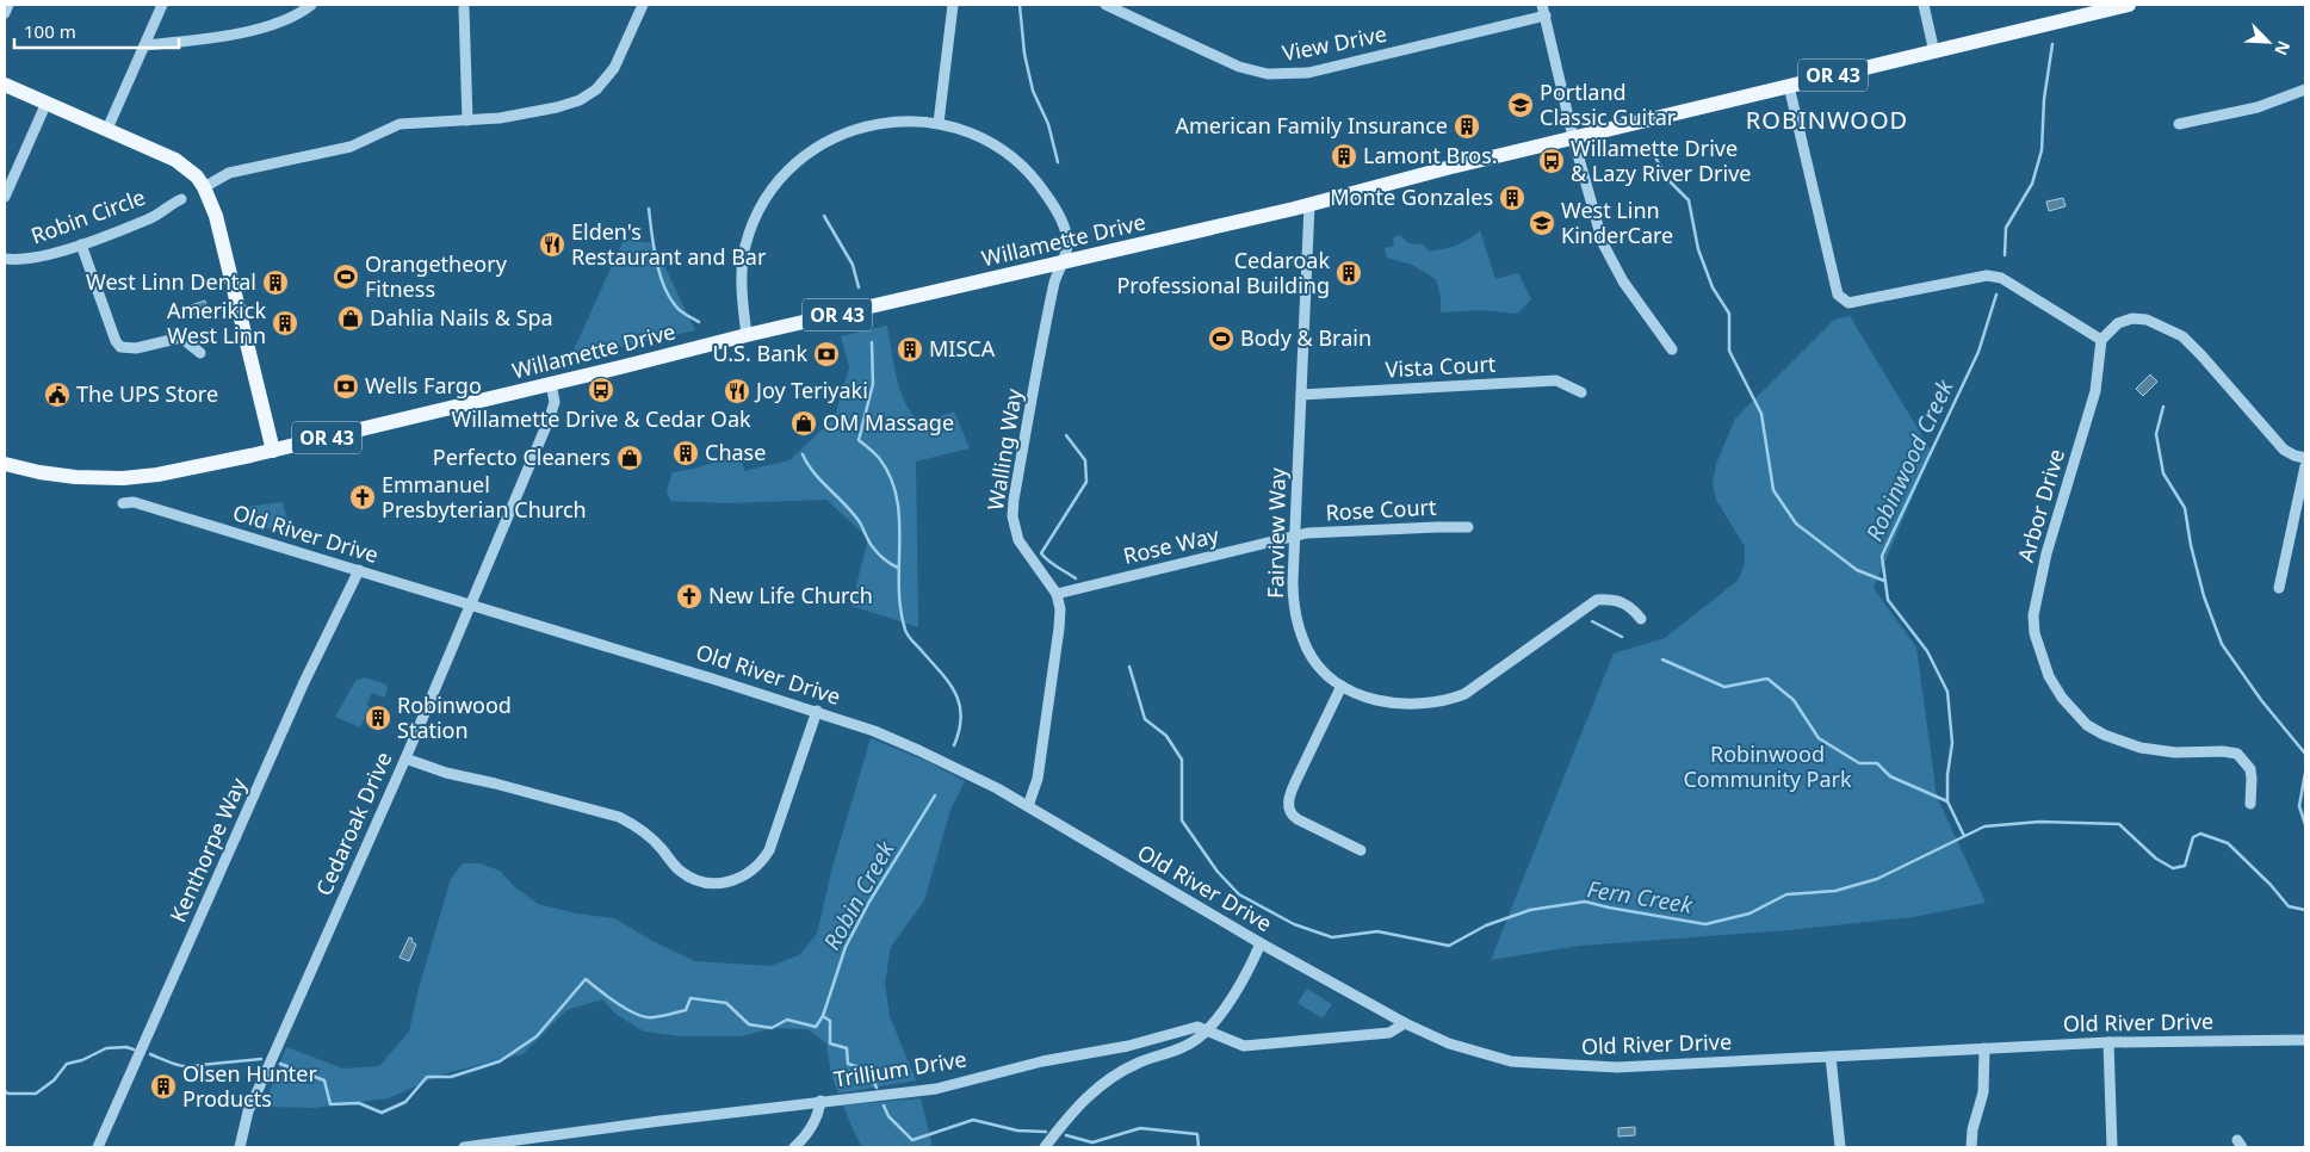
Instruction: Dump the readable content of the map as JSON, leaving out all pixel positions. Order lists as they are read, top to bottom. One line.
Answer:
{"streets":{"main road":["OR 43","Willamette Drive"],"street":["View Drive","Robin Circle","Vista Court","Walling Way","Arbor Drive","Rose Court","Fairview Way","Old River Drive","Rose Way","Cedaroak Drive","Kenthorpe Way","Trillium Drive"]},"crossings":[["Willamette Drive","Walling Way"],["Willamette Drive","Fairview Way"],["Willamette Drive","Cedaroak Drive"],["Vista Court","Fairview Way"],["Walling Way","Rose Way"],["Rose Court","Fairview Way"],["Rose Court","Rose Way"],["Fairview Way","Rose Way"],["Old River Drive","Cedaroak Drive"],["Old River Drive","Kenthorpe Way"],["Old River Drive","Trillium Drive"]],"districts":["ROBINWOOD"],"water":["Robinwood Creek","Robin Creek","Fern Creek"],"parks":["Robinwood Community Park"],"places":{"school or university":["Portland Classic Guitar","West Linn KinderCare"],"building":["American Family Insurance","Lamont Bros.","Monte Gonzales","Cedaroak Professional Building","West Linn Dental","Amerikick West Linn","MISCA","Chase","Robinwood Station","Olsen Hunter Products"],"bus stop":["Willamette Drive & Lazy River Drive","Willamette Drive & Cedar Oak"],"restaurant":["Elden's Restaurant and Bar","Joy Teriyaki"],"sports":["Orangetheory Fitness","Body & Brain"],"shop":["Dahlia Nails & Spa","OM Massage","Perfecto Cleaners"],"bank":["U.S. Bank","Wells Fargo"],"public building":["The UPS Store"],"church":["Emmanuel Presbyterian Church","New Life Church"]},"scale_bar":"100 m","north":"bottom right"}
